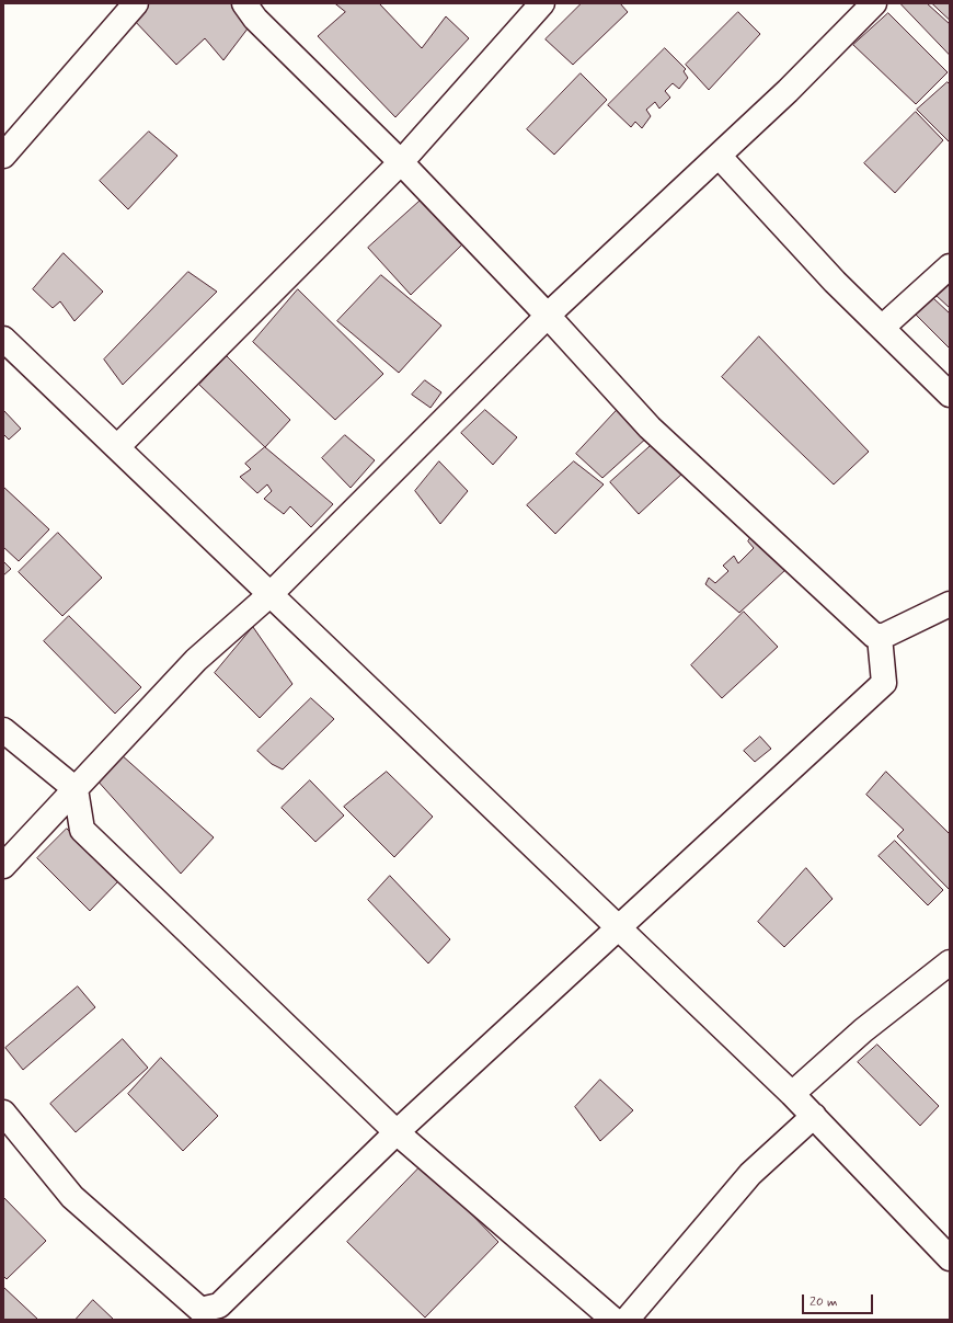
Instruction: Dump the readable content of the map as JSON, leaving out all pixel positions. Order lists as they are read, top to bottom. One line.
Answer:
{"scale_bar":"20 m"}
